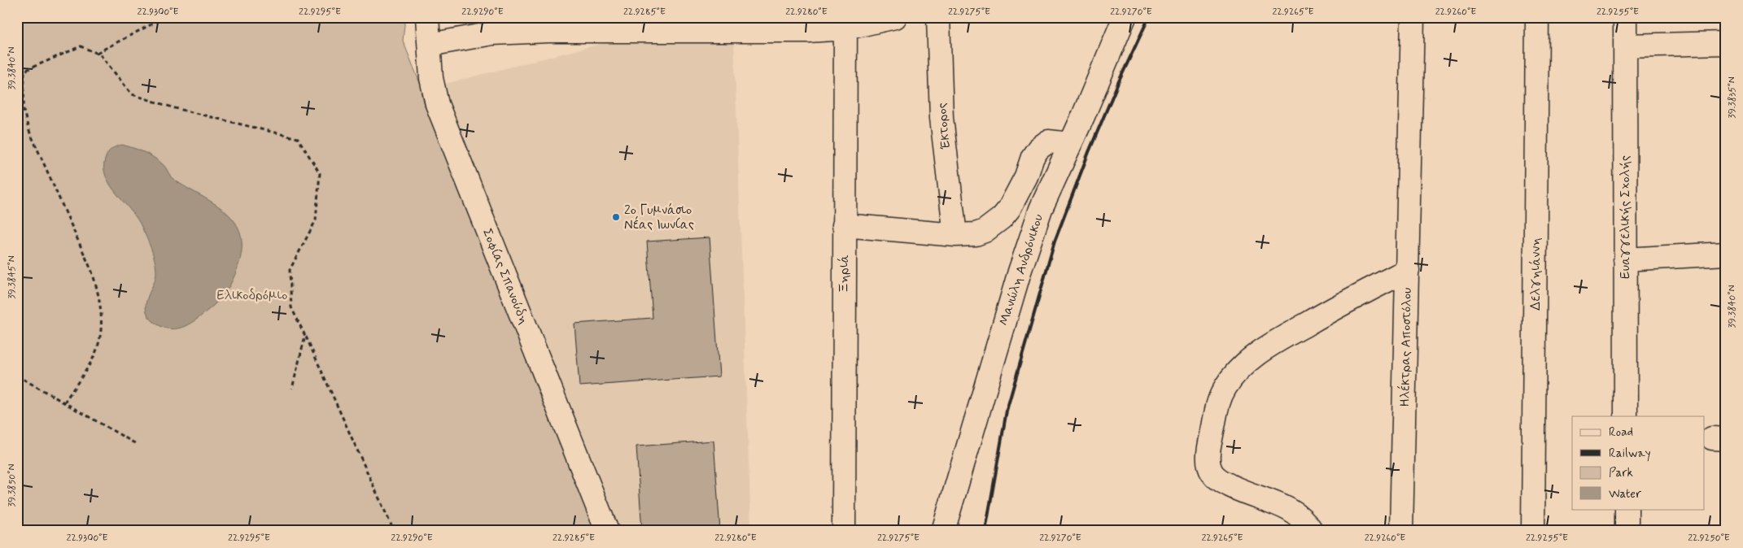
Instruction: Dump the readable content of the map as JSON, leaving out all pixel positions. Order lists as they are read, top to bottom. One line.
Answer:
{"streets":{"street":["Έκτορος","Ευαγγελικής Σχολής","Μανώλη Ανδρόνικου","Ξηριά","Δελγηιάννη","Σοφίας Σπανούδη","Ηλέκτρας Αποστόλου"]},"parks":["Ελικοδρόμιο"],"places":["2ο Γυμνάσιο Νέας Ιωνίας"],"legend":["Road","Railway","Park","Water"],"coordinates":["22.9300°E","22.9295°E","22.9290°E","22.9285°E","22.9280°E","22.9275°E","22.9270°E","22.9265°E","22.9260°E","22.9255°E","39.3840°N","39.3835°N","39.3845°N","39.3850°N","22.9250°E"]}
